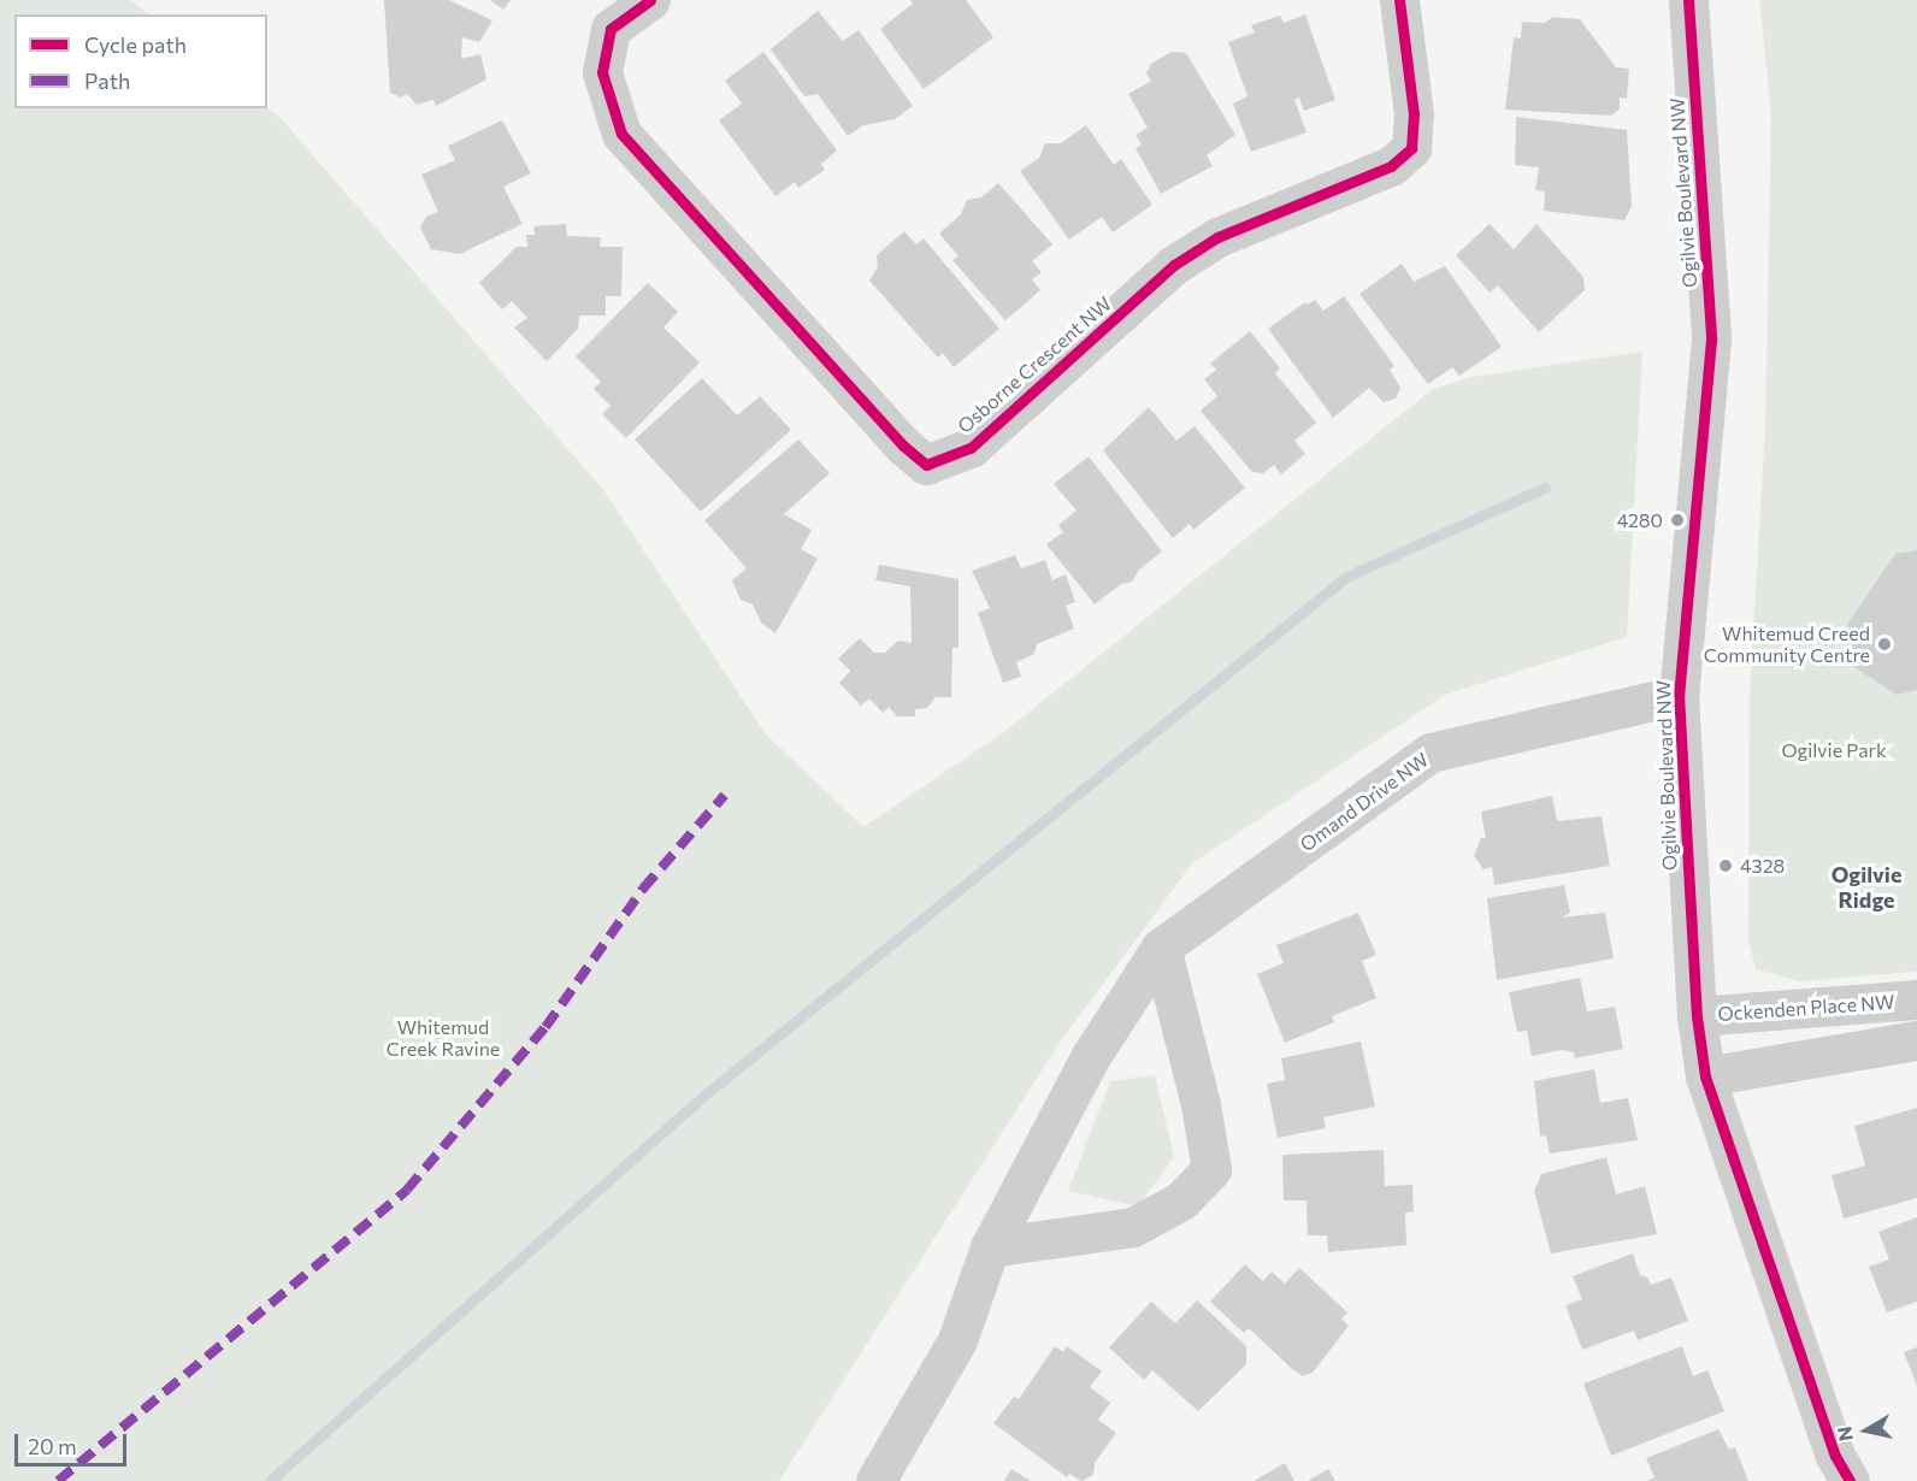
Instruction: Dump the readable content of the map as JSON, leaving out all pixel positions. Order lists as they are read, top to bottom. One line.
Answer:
{"streets":{"street":["Ogilvie Boulevard NW","Osborne Crescent NW","Omand Drive NW","Ockenden Place NW"]},"crossings":[["Ogilvie Boulevard NW","Omand Drive NW"],["Ogilvie Boulevard NW","Ockenden Place NW"]],"districts":["Ogilvie Ridge"],"parks":["Ogilvie Park","Whitemud Creek Ravine"],"places":["4280","Whitemud Creed Community Centre","4328"],"legend":["Cycle path","Path"],"scale_bar":"20 m","north":"left"}
